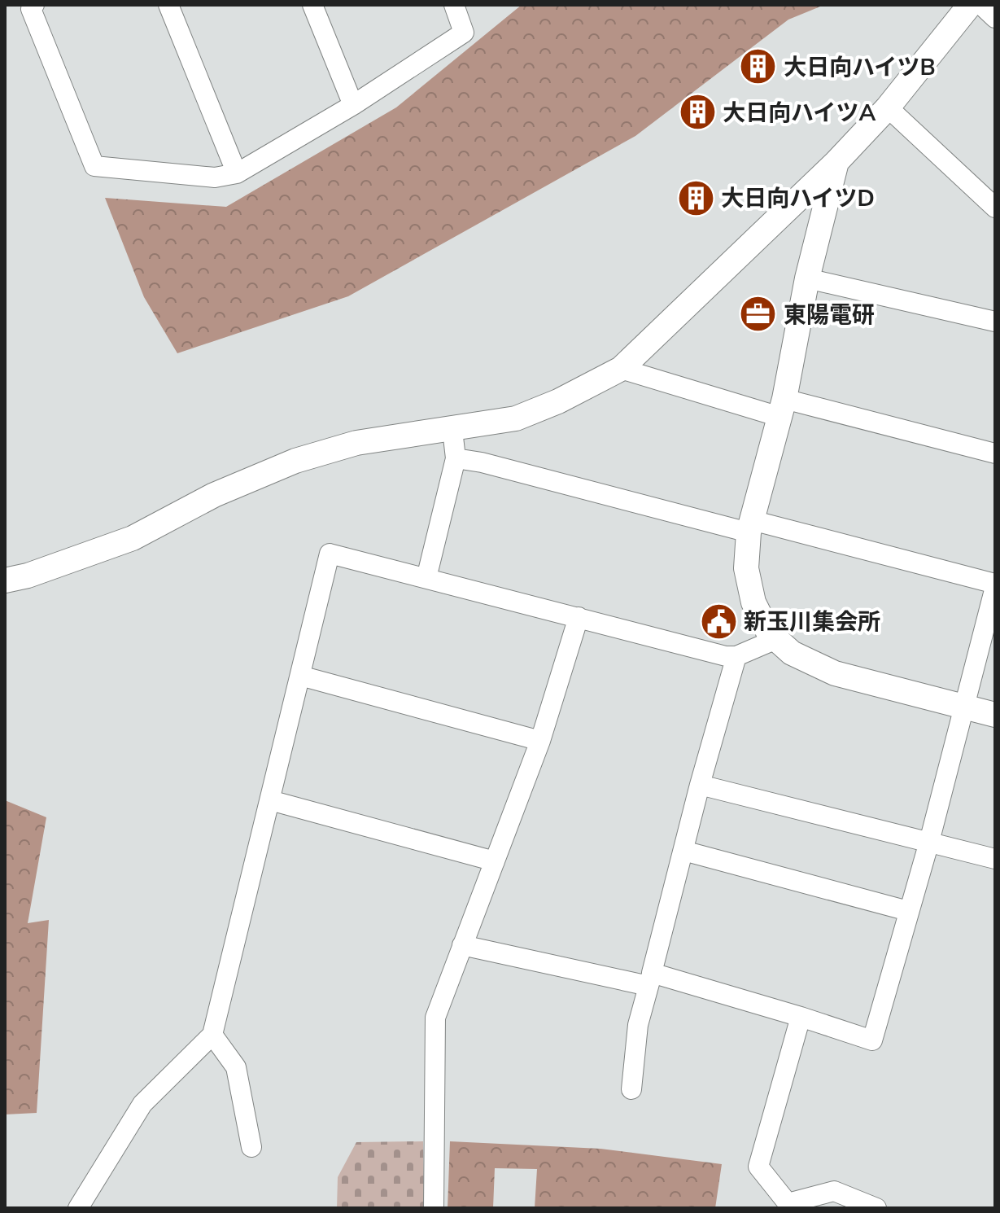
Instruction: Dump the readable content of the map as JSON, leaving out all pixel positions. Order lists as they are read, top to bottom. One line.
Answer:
{"places":{"building":["大日向ハイツB","大日向ハイツA","大日向ハイツD"],"office":["東陽電研"],"public building":["新玉川集会所"]}}
